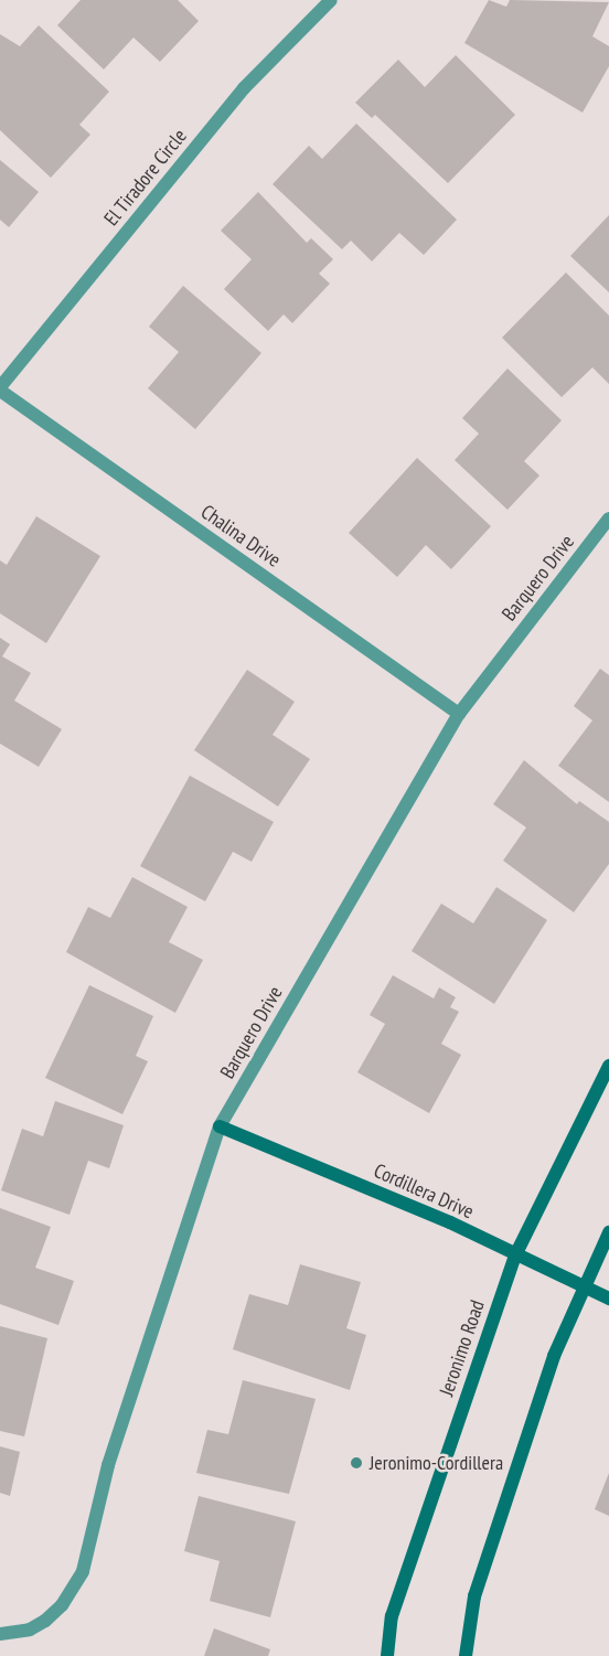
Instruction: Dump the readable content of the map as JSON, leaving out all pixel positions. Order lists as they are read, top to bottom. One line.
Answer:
{"streets":{"main road":["Cordillera Drive","Jeronimo Road"],"street":["El Tiradore Circle","Chalina Drive","Barquero Drive"]},"crossings":[["El Tiradore Circle","Chalina Drive"],["Chalina Drive","Barquero Drive"],["Barquero Drive","Cordillera Drive"],["Cordillera Drive","Jeronimo Road"]],"places":["Jeronimo-Cordillera"]}
